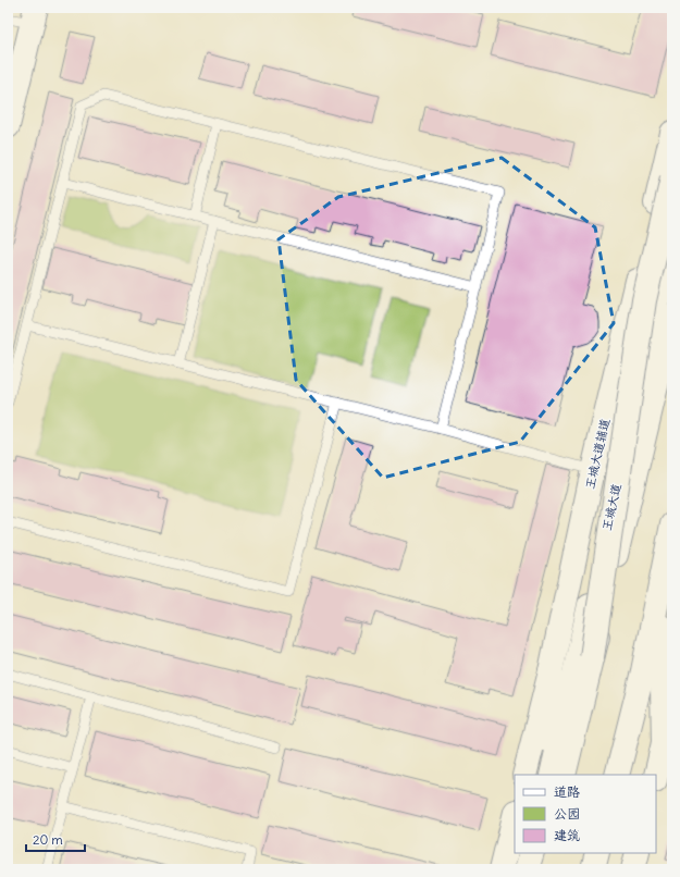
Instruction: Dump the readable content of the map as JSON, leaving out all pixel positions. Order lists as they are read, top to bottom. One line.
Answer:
{"streets":{"main road":["王城大道辅道","王城大道"]},"legend":["道路","公园","建筑"],"scale_bar":"20 m"}
